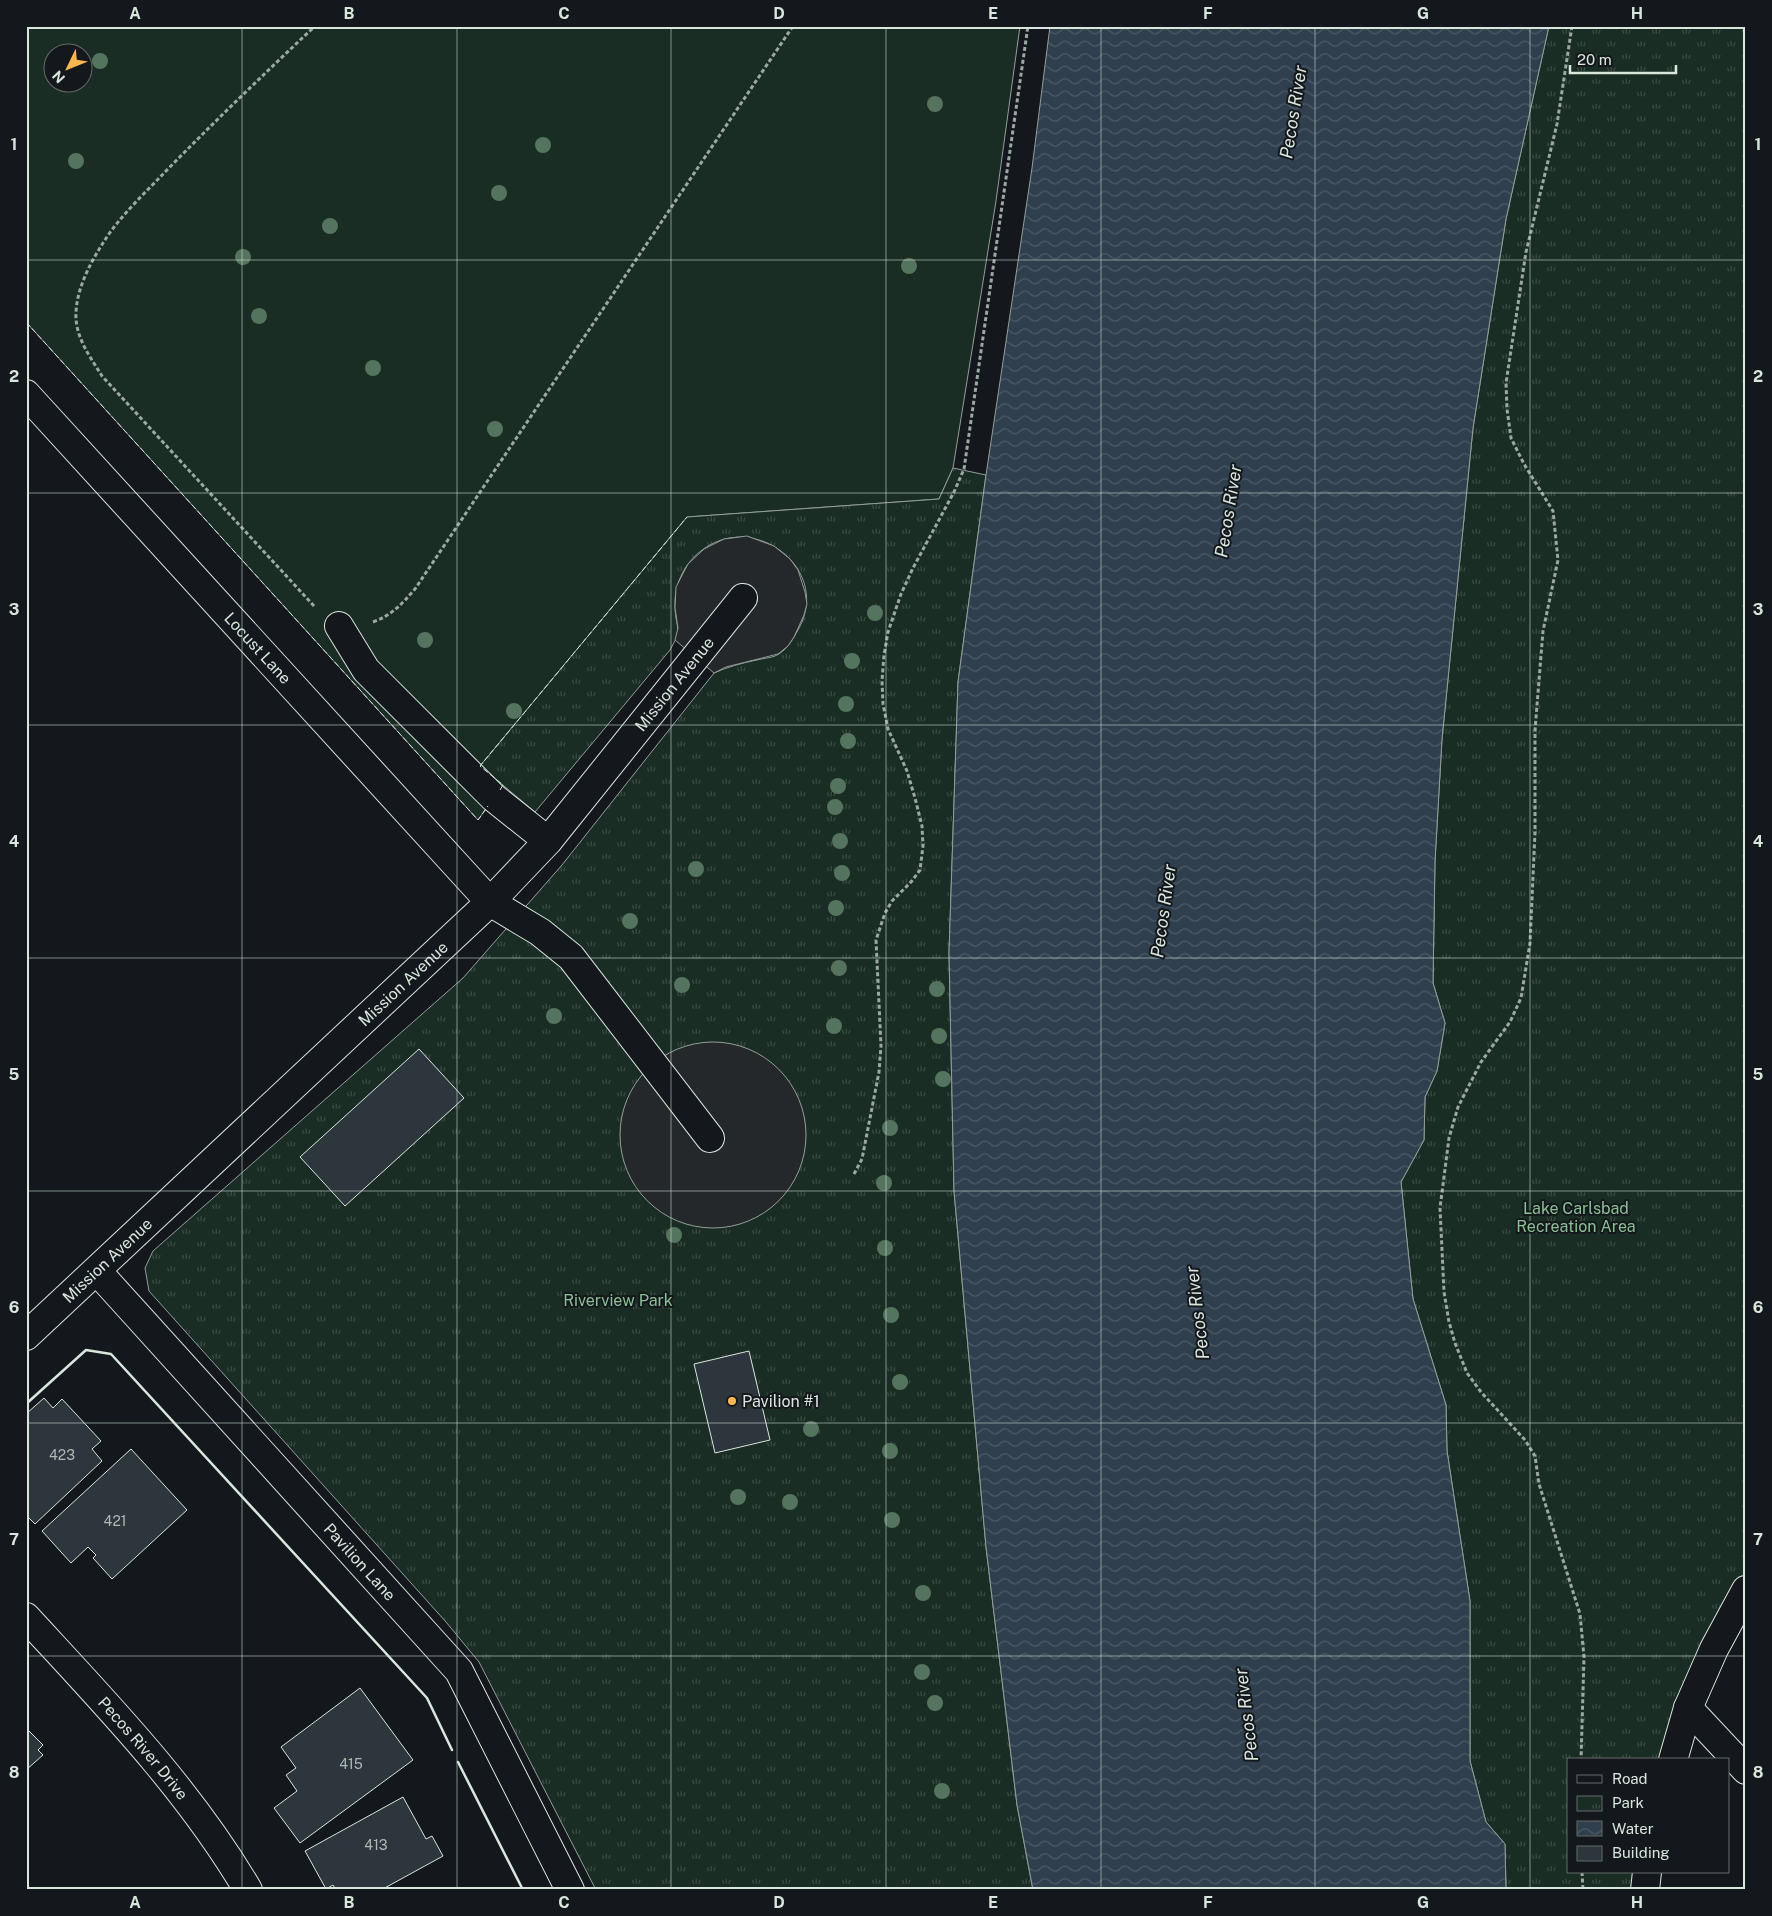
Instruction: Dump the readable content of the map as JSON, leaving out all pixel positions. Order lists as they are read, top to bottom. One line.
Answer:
{"streets":{"street":["Locust Lane","Mission Avenue","Pavilion Lane","Pecos River Drive"]},"crossings":[["Locust Lane","Mission Avenue"],["Mission Avenue","Pavilion Lane"]],"water":["Pecos River"],"parks":["Lake Carlsbad Recreation Area","Riverview Park"],"places":["Pavilion #1"],"house_numbers":["423","421","415","413"],"legend":["Road","Park","Water","Building"],"scale_bar":"20 m","north":"bottom left","grid":{"columns":["A","B","C","D","E","F","G","H"],"rows":["1","2","3","4","5","6","7","8"]}}
